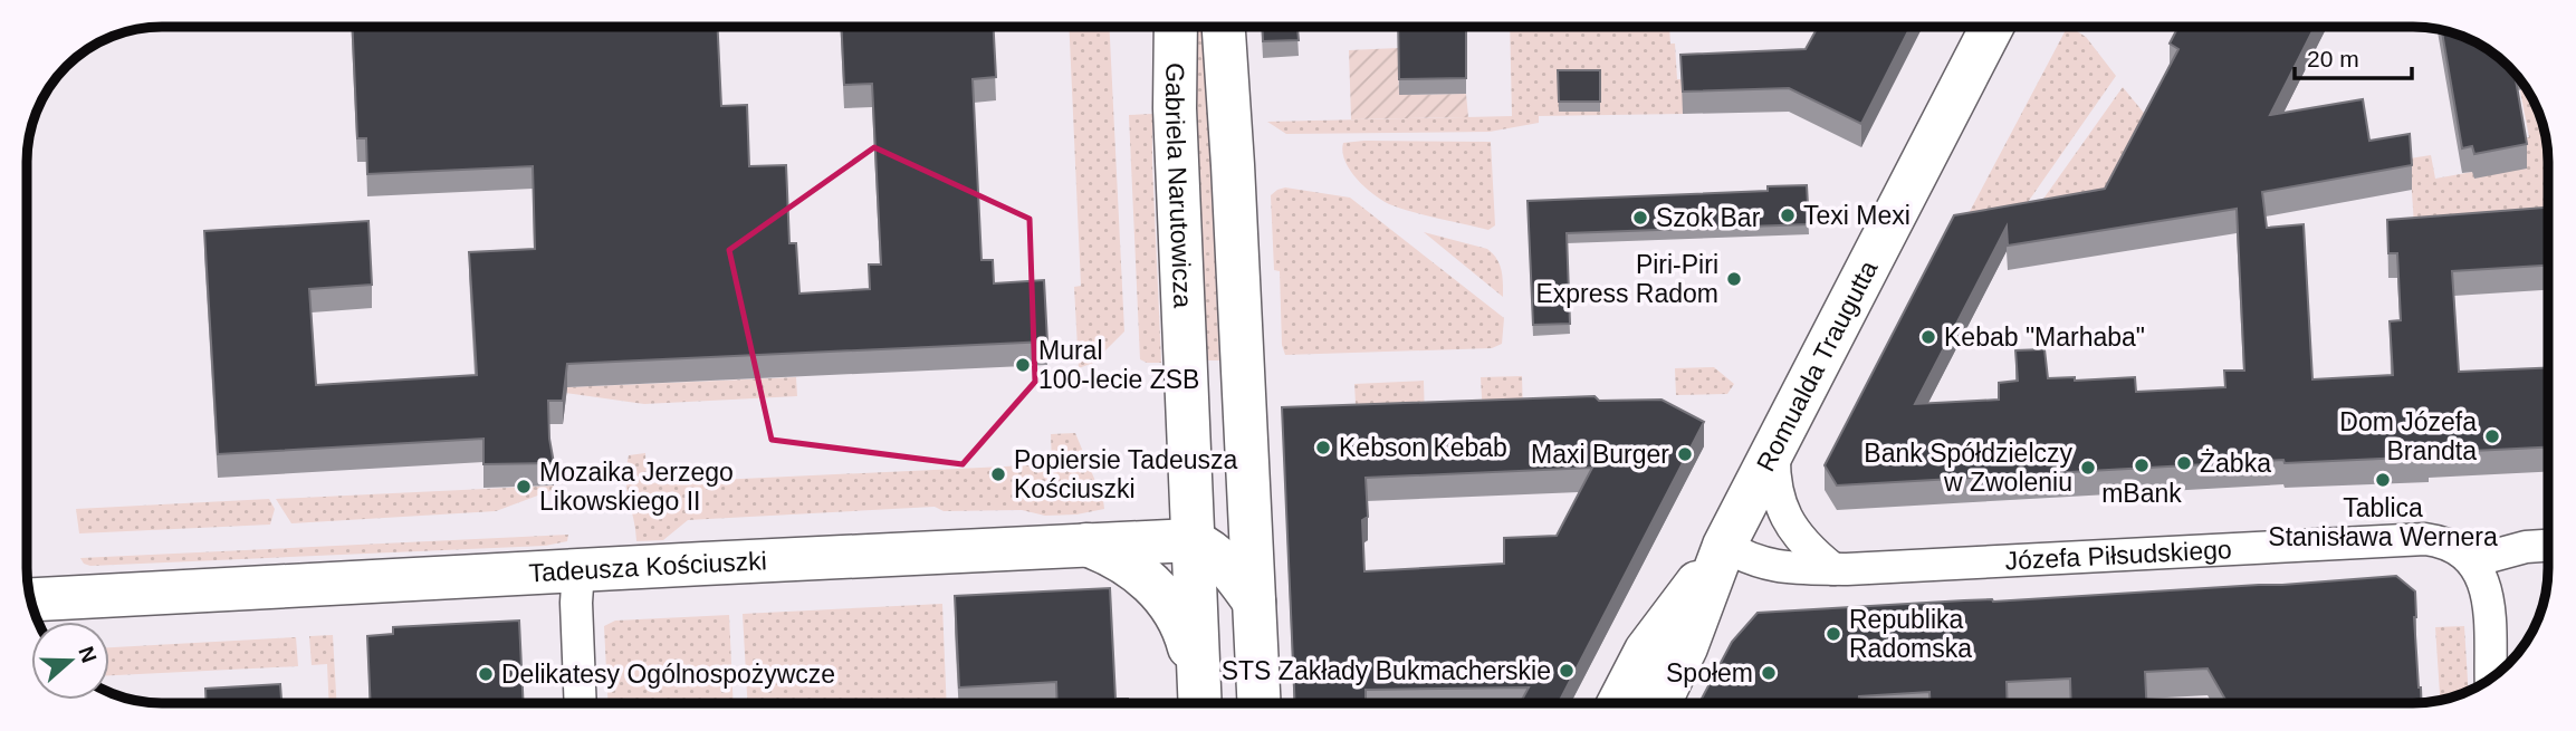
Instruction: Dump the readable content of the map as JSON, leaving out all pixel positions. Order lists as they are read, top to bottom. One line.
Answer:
{"streets":{"street":["Gabriela Narutowicza","Romualda Traugutta","Józefa Piłsudskiego","Tadeusza Kościuszki"]},"crossings":[["Gabriela Narutowicza","Tadeusza Kościuszki"],["Romualda Traugutta","Józefa Piłsudskiego"]],"places":["Texi Mexi","Szok Bar","Piri-Piri Express Radom","Kebab \"Marhaba\"","Mural 100-lecie ZSB","Dom Józefa Brandta","Kebson Kebab","Maxi Burger","Żabka","mBank","Bank Spółdzielczy w Zwoleniu","Popiersie Tadeusza Kościuszki","Tablica Stanisława Wernera","Mozaika Jerzego Likowskiego II","Republika Radomska","STS Zakłady Bukmacherskie","Społem","Delikatesy Ogólnospożywcze"],"scale_bar":"20 m","north":"right"}
